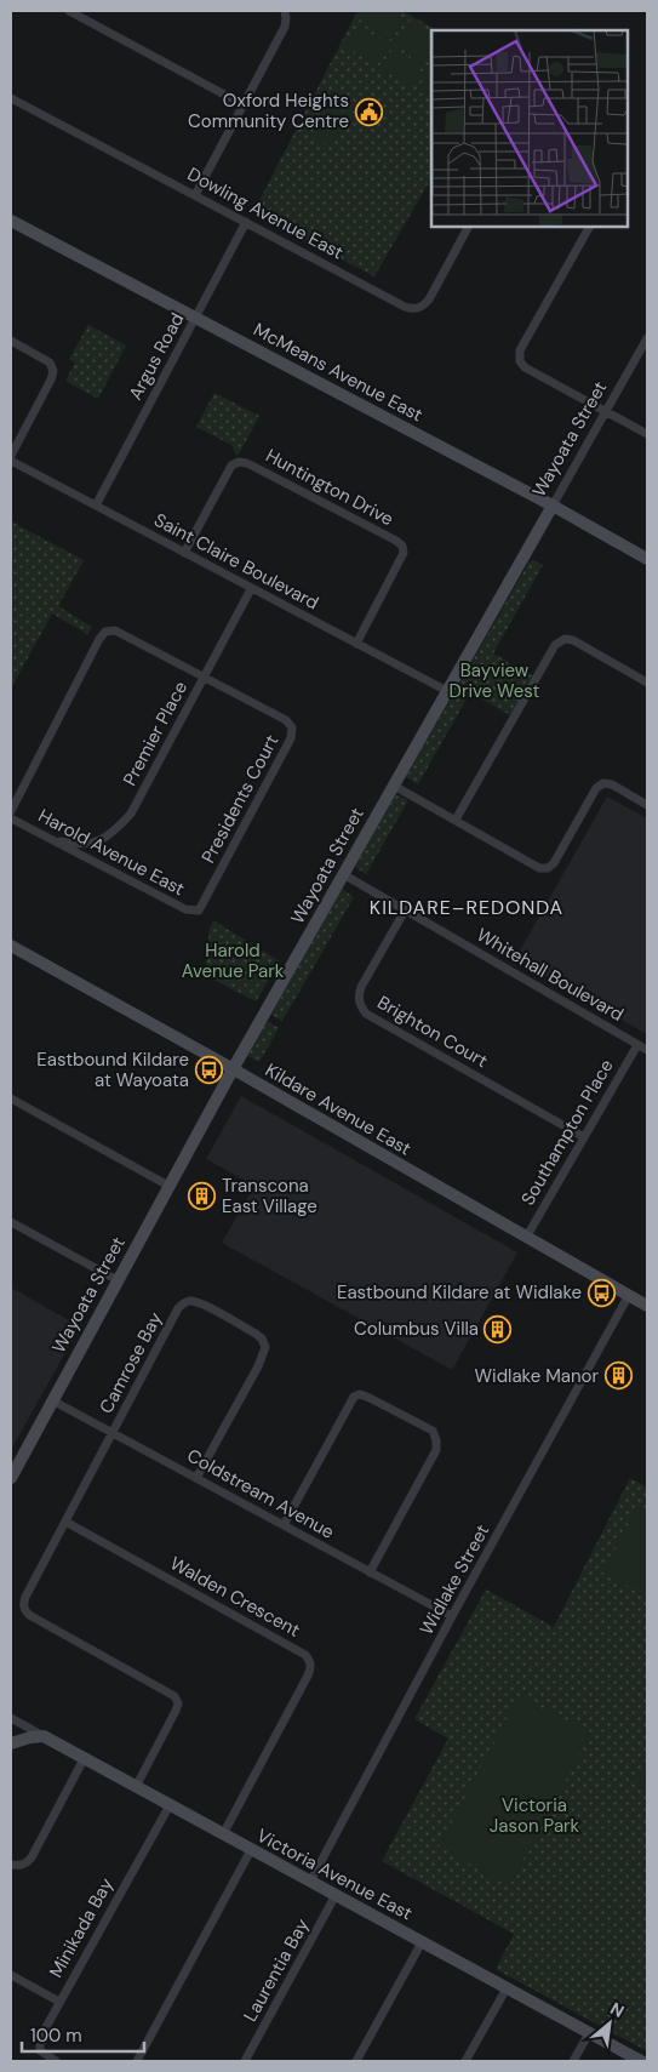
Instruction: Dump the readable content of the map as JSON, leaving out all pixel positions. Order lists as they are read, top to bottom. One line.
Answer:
{"streets":{"street":["Dowling Avenue East","Argus Road","McMeans Avenue East","Wayoata Street","Huntington Drive","Saint Claire Boulevard","Premier Place","Presidents Court","Harold Avenue East","Whitehall Boulevard","Brighton Court","Kildare Avenue East","Southampton Place","Camrose Bay","Coldstream Avenue","Widlake Street","Walden Crescent","Victoria Avenue East","Minikada Bay","Laurentia Bay"]},"crossings":[["Dowling Avenue East","Argus Road"],["Argus Road","McMeans Avenue East"],["Argus Road","Saint Claire Boulevard"],["McMeans Avenue East","Wayoata Street"],["Wayoata Street","Saint Claire Boulevard"],["Wayoata Street","Whitehall Boulevard"],["Wayoata Street","Kildare Avenue East"],["Wayoata Street","Coldstream Avenue"],["Huntington Drive","Saint Claire Boulevard"],["Saint Claire Boulevard","Premier Place"],["Premier Place","Presidents Court"],["Premier Place","Harold Avenue East"],["Presidents Court","Harold Avenue East"],["Whitehall Boulevard","Brighton Court"],["Whitehall Boulevard","Southampton Place"],["Brighton Court","Southampton Place"],["Kildare Avenue East","Southampton Place"],["Kildare Avenue East","Widlake Street"],["Camrose Bay","Coldstream Avenue"],["Coldstream Avenue","Widlake Street"],["Widlake Street","Victoria Avenue East"],["Walden Crescent","Victoria Avenue East"],["Victoria Avenue East","Minikada Bay"],["Victoria Avenue East","Laurentia Bay"]],"districts":["KILDARE–REDONDA"],"parks":["Bayview Drive West","Harold Avenue Park","Victoria Jason Park"],"places":{"public building":["Oxford Heights Community Centre"],"bus stop":["Eastbound Kildare at Wayoata","Eastbound Kildare at Widlake"],"building":["Transcona East Village","Columbus Villa","Widlake Manor"]},"scale_bar":"100 m","north":"top right"}
